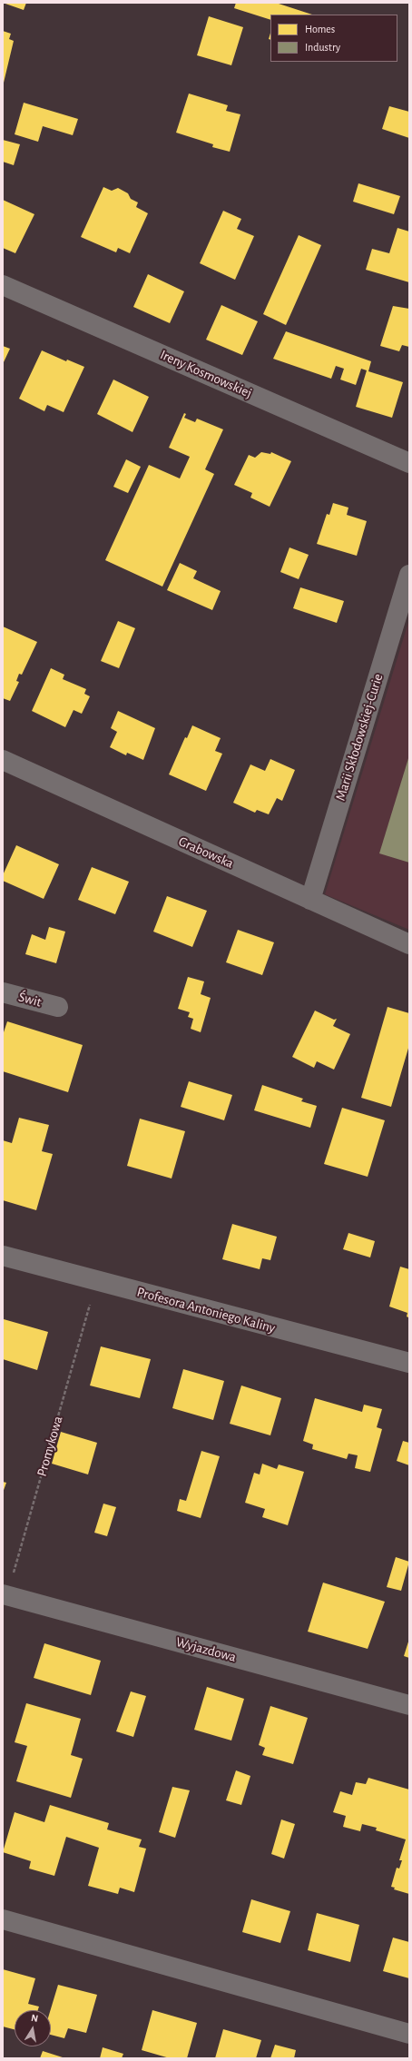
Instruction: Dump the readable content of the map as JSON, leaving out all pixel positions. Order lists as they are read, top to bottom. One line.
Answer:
{"streets":{"street":["Ireny Kosmowskiej","Marii Skłodowskiej-Curie","Grabowska","Świt","Profesora Antoniego Kaliny","Wyjazdowa"],"path":["Promykowa"]},"crossings":[["Marii Skłodowskiej-Curie","Grabowska"],["Profesora Antoniego Kaliny","Promykowa"],["Promykowa","Wyjazdowa"]],"legend":["Homes","Industry"],"north":"top"}
